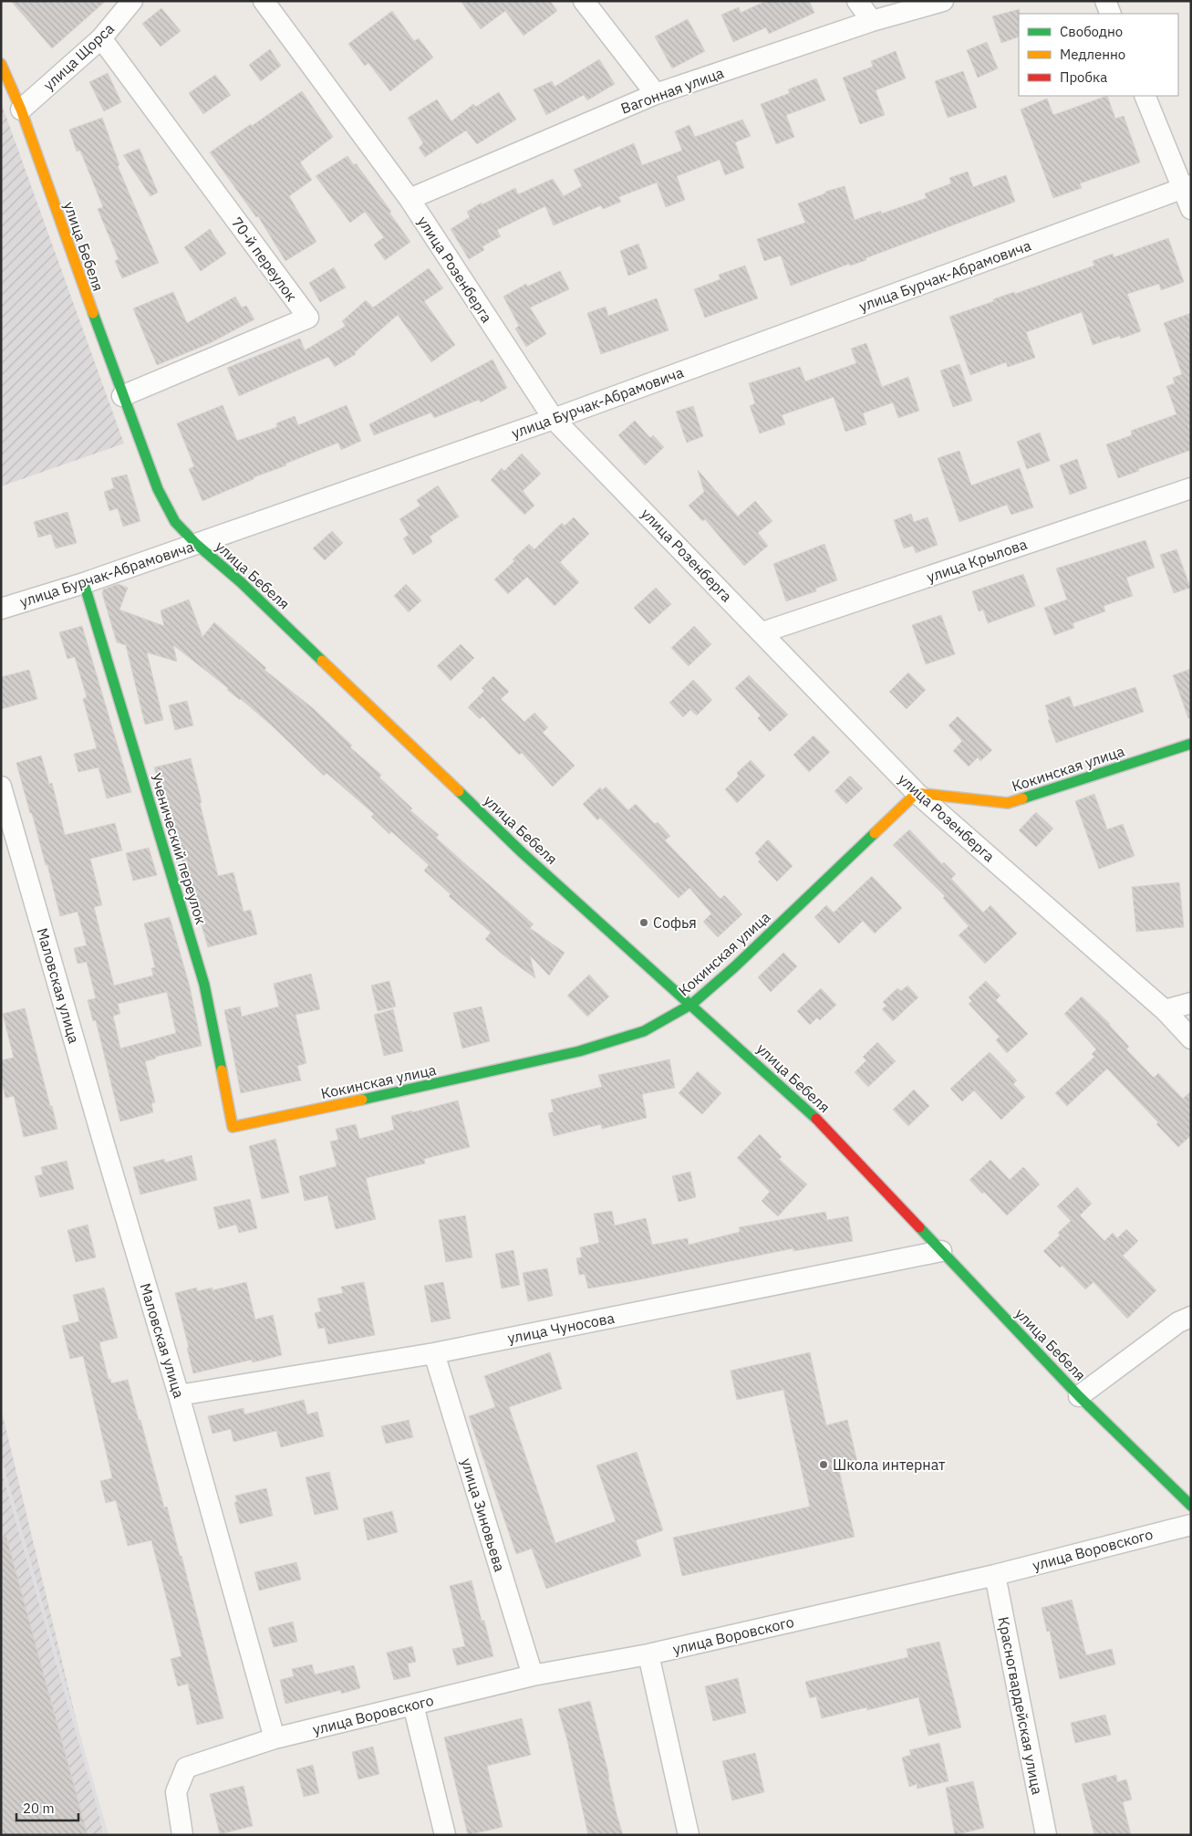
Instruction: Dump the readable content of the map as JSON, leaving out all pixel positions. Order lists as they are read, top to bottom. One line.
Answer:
{"streets":{"street":["улица Щорса","Вагонная улица","улица Бебеля","70-й переулок","улица Розенберга","улица Бурчак-Абрамовича","улица Крылова","Кокинская улица","Ученический переулок","Маловская улица","улица Чуносова","улица Зиновьева","улица Воровского","Красногвардейская улица"]},"crossings":[["улица Щорса","улица Бебеля"],["улица Щорса","70-й переулок"],["Вагонная улица","улица Розенберга"],["улица Бебеля","70-й переулок"],["улица Бебеля","улица Бурчак-Абрамовича"],["улица Бебеля","Кокинская улица"],["улица Бебеля","улица Чуносова"],["улица Розенберга","улица Бурчак-Абрамовича"],["улица Розенберга","улица Крылова"],["улица Розенберга","Кокинская улица"],["улица Бурчак-Абрамовича","Ученический переулок"],["Кокинская улица","Ученический переулок"],["Маловская улица","улица Чуносова"],["Маловская улица","улица Воровского"],["улица Чуносова","улица Зиновьева"],["улица Зиновьева","улица Воровского"],["улица Воровского","Красногвардейская улица"]],"places":["Софья","Школа интернат"],"legend":["Свободно","Медленно","Пробка"],"scale_bar":"20 m"}
